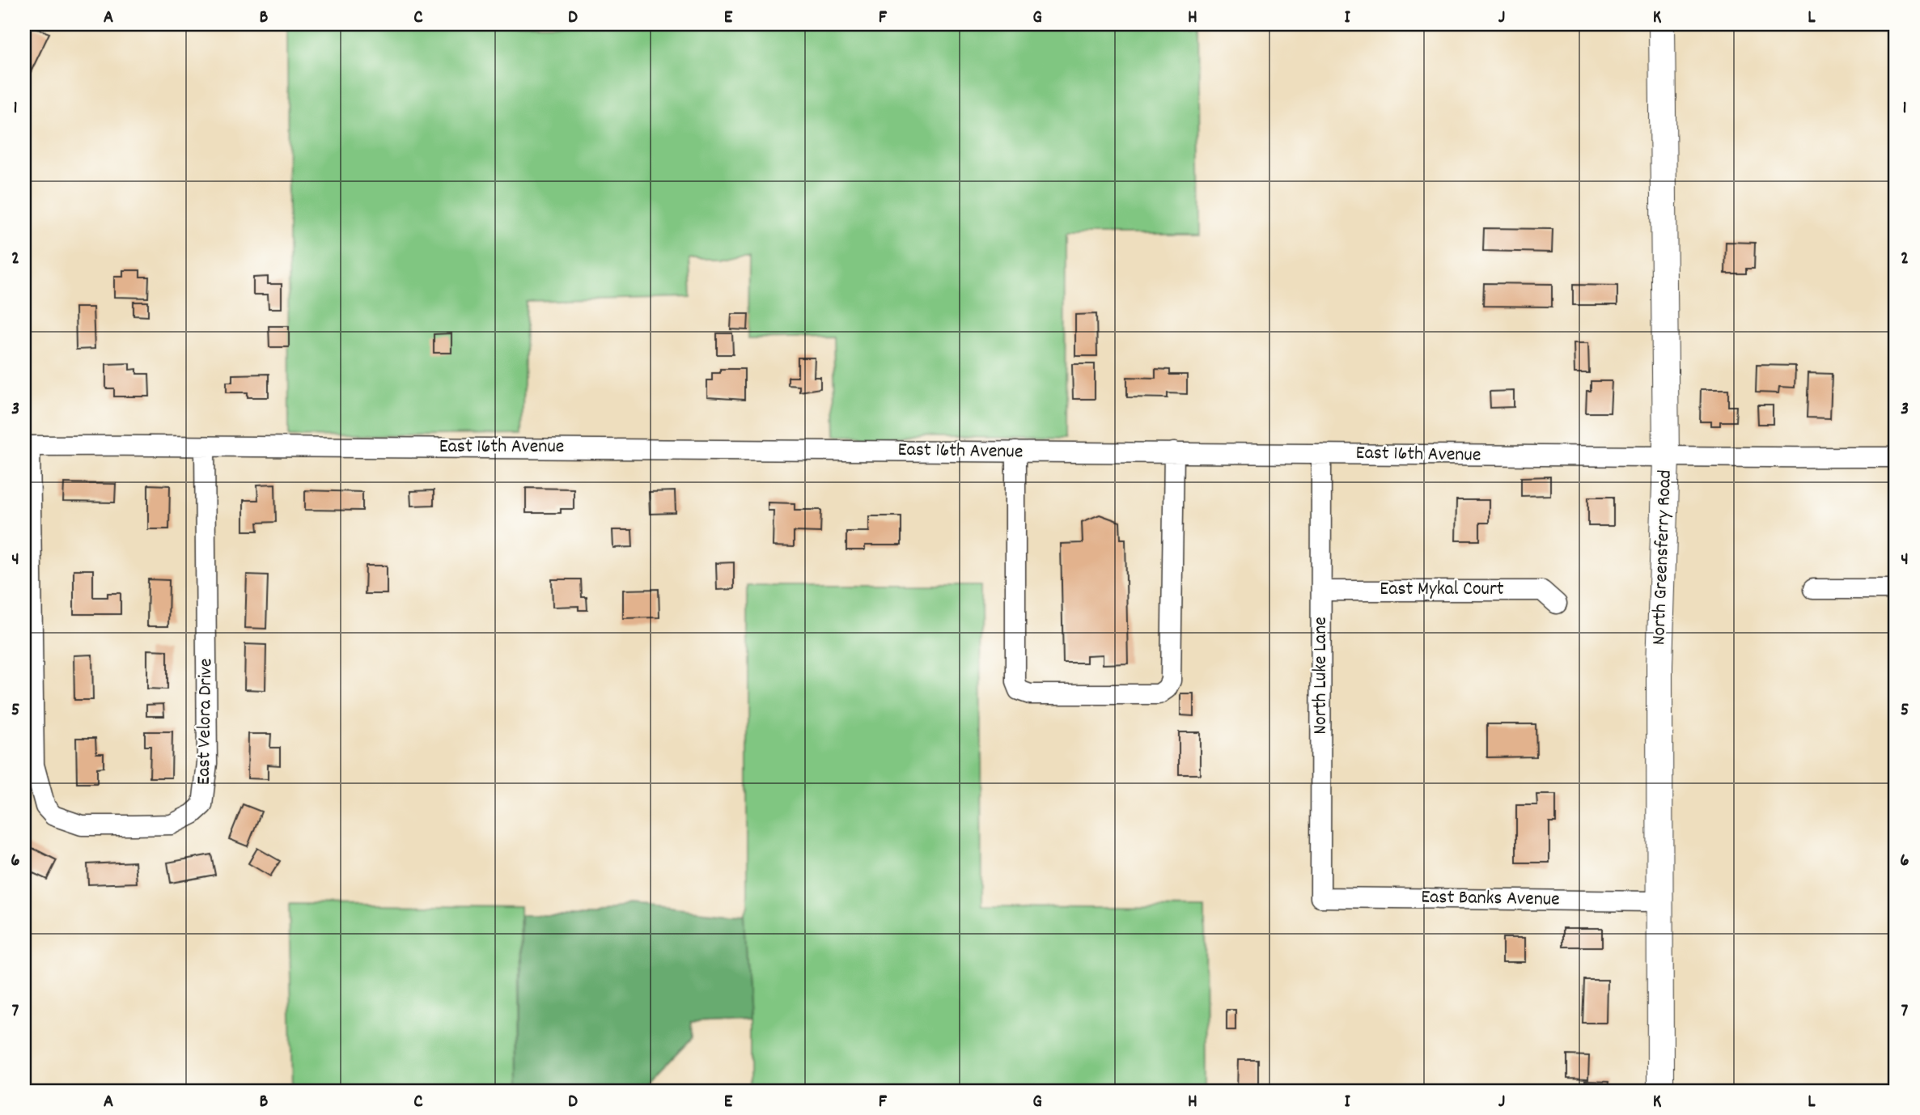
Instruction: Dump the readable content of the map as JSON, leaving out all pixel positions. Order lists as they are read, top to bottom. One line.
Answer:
{"streets":{"main road":["North Greensferry Road"],"street":["East 16th Avenue","East Mykal Court","North Luke Lane","East Velora Drive","East Banks Avenue"]},"crossings":[["East 16th Avenue","North Greensferry Road"],["East 16th Avenue","North Luke Lane"],["East 16th Avenue","East Velora Drive"],["North Greensferry Road","East Banks Avenue"],["East Mykal Court","North Luke Lane"],["North Luke Lane","East Banks Avenue"]],"grid":{"columns":["A","B","C","D","E","F","G","H","I","J","K","L"],"rows":["1","2","3","4","5","6","7"]}}
